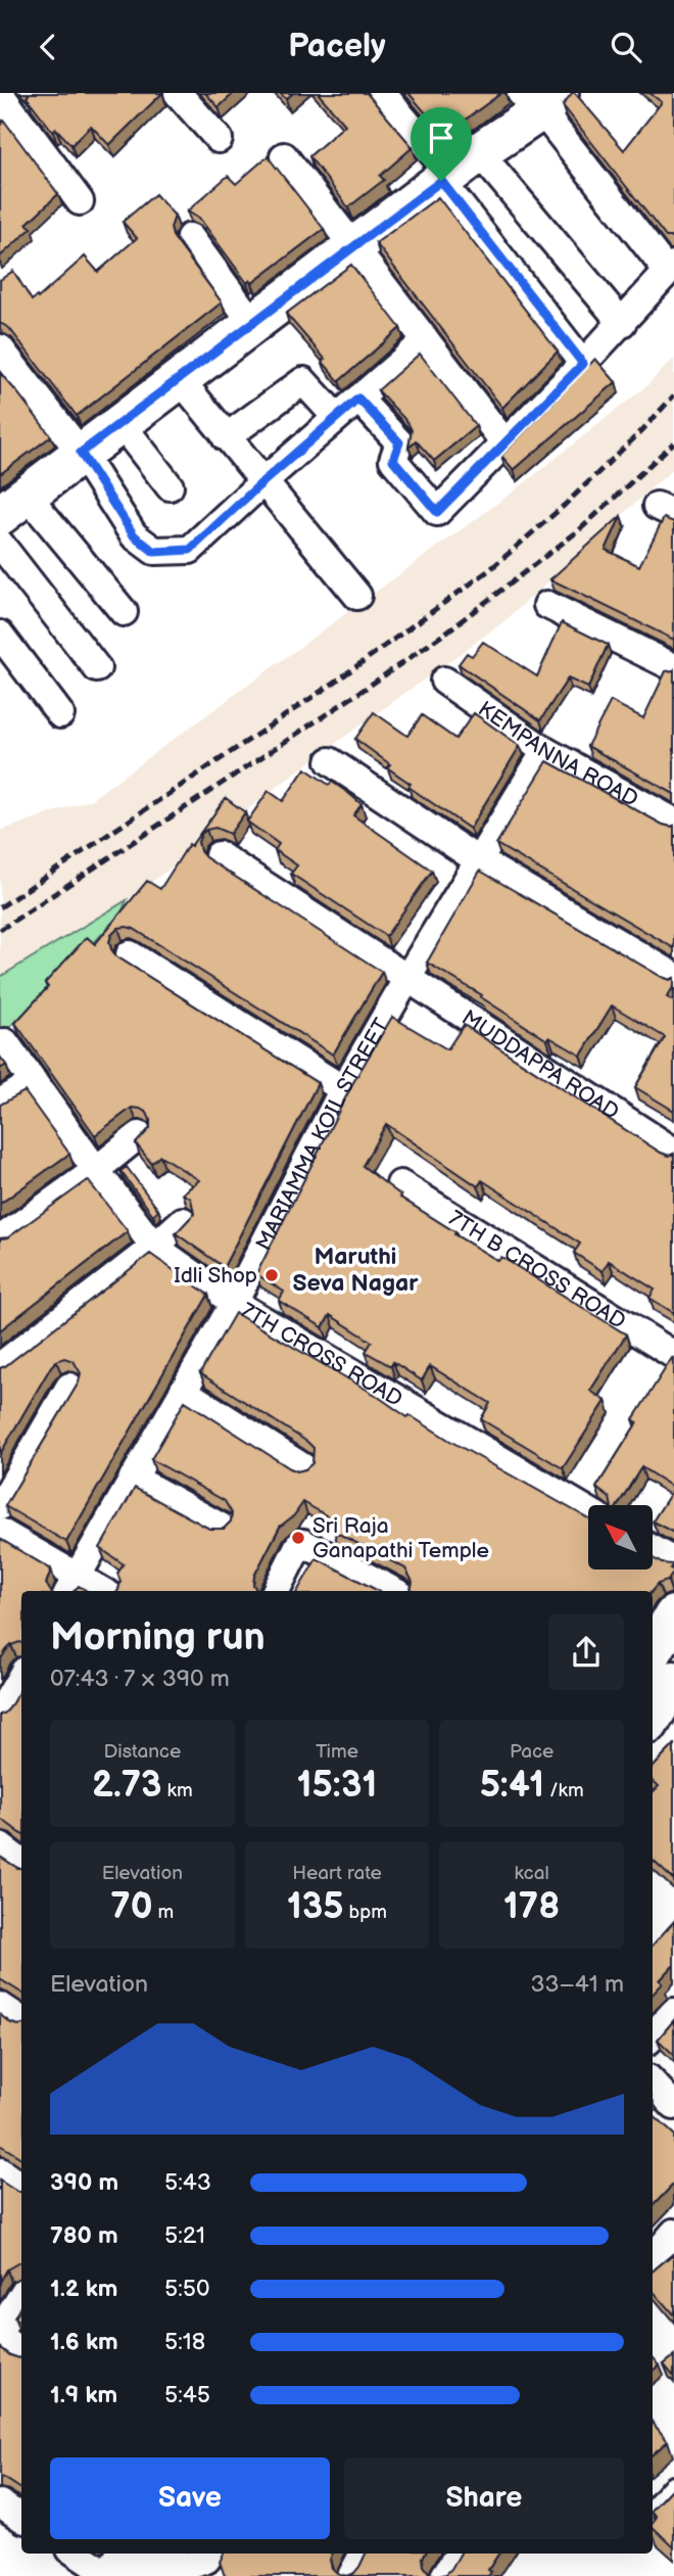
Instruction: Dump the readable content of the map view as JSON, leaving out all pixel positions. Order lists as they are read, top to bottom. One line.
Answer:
{"streets":{"street":["KEMPANNA ROAD","MUDDAPPA ROAD","MARIAMMA KOIL STREET","7TH B CROSS ROAD","7TH CROSS ROAD"]},"crossings":[["KEMPANNA ROAD","MARIAMMA KOIL STREET"],["MUDDAPPA ROAD","MARIAMMA KOIL STREET"],["MARIAMMA KOIL STREET","7TH CROSS ROAD"]],"districts":["Maruthi Seva Nagar"],"places":["Idli Shop","Sri Raja Ganapathi Temple"],"north":"top left","page":{"header":"Pacely","heading":["Morning run","07:43 · 7 × 390 m"],"stats":[["Distance","2.73 km"],["Time","15:31"],["Pace","5:41 /km"],["Elevation","70 m"],["Heart rate","135 bpm"],["kcal","178"]],"chart":["Elevation","33–41 m"],"list":[{"name":"390 m","note":"5:43"},{"name":"780 m","note":"5:21"},{"name":"1.2 km","note":"5:50"},{"name":"1.6 km","note":"5:18"},{"name":"1.9 km","note":"5:45"}],"buttons":["Save","Share"]}}
